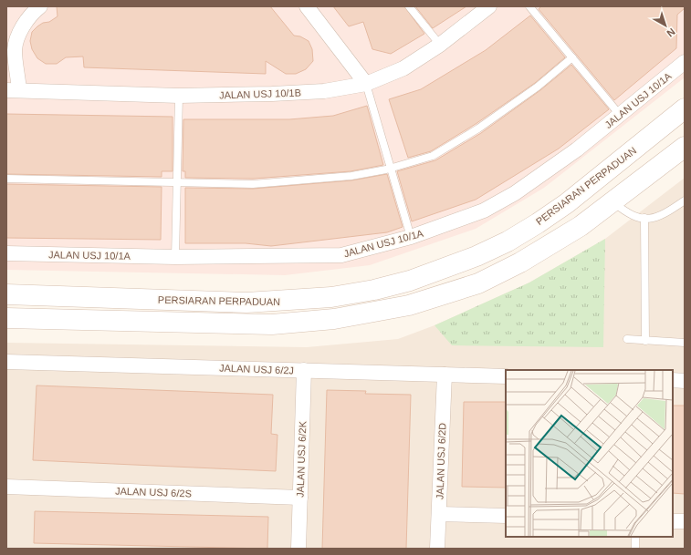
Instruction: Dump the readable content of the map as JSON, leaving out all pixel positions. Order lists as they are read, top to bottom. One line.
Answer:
{"streets":{"main road":["PERSIARAN PERPADUAN"],"street":["JALAN USJ 10/1B","JALAN USJ 10/1A","JALAN USJ 6/2J","JALAN USJ 6/2K","JALAN USJ 6/2D","JALAN USJ 6/2S"]},"crossings":[["JALAN USJ 6/2J","JALAN USJ 6/2K"],["JALAN USJ 6/2J","JALAN USJ 6/2D"],["JALAN USJ 6/2K","JALAN USJ 6/2S"]],"north":"bottom right"}
